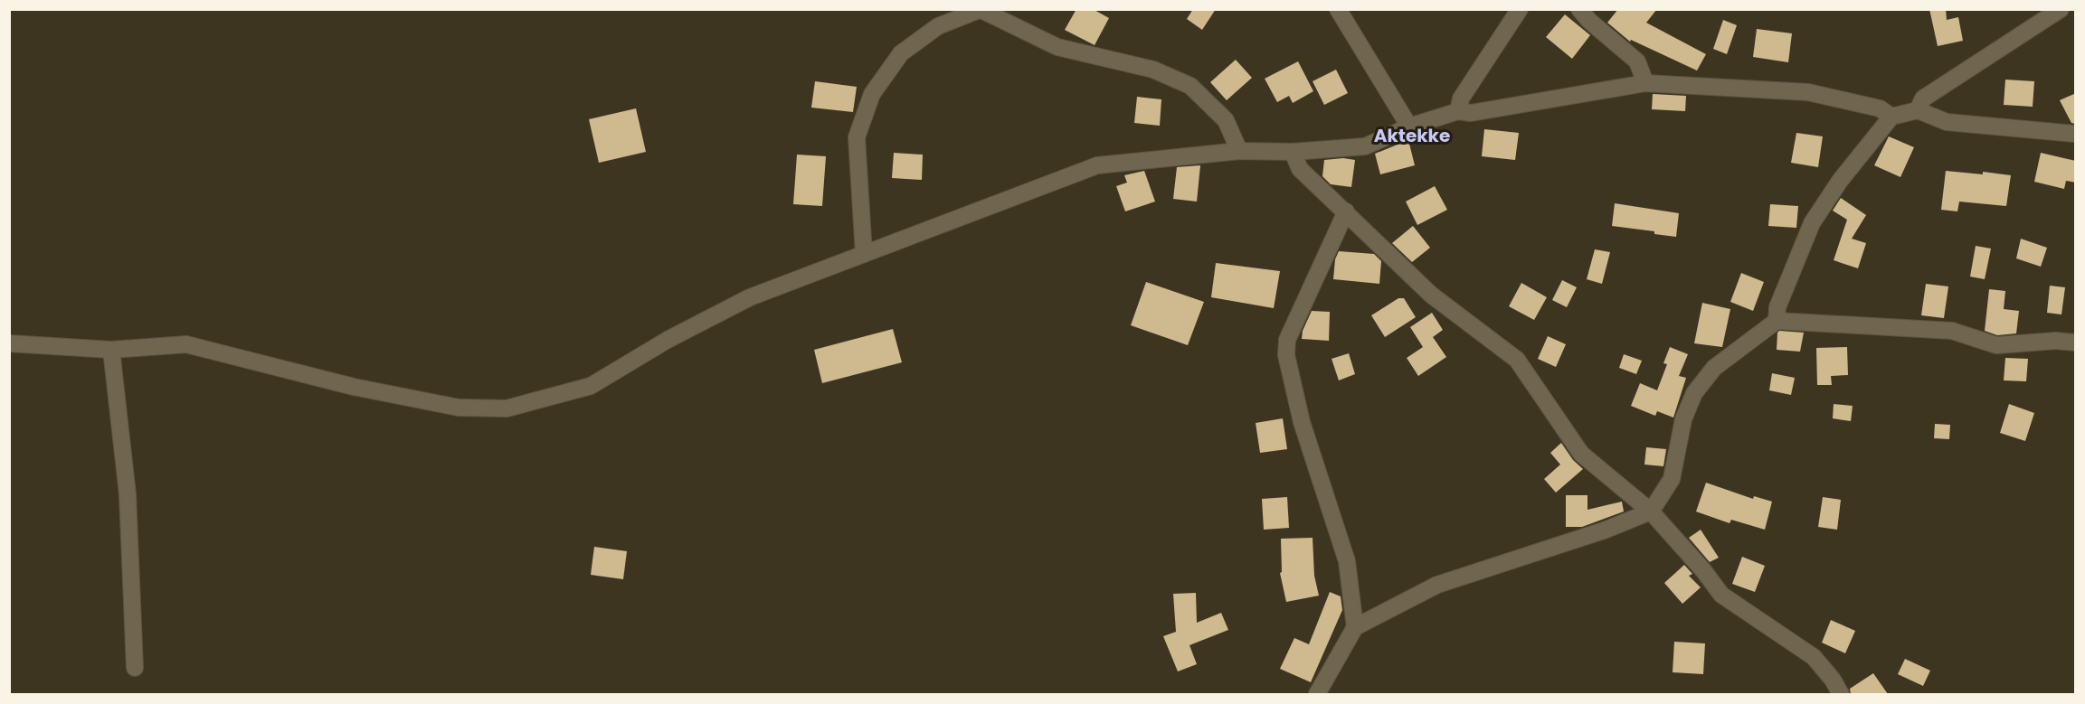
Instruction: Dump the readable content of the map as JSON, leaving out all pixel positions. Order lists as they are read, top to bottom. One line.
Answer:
{"districts":["Aktekke"]}
